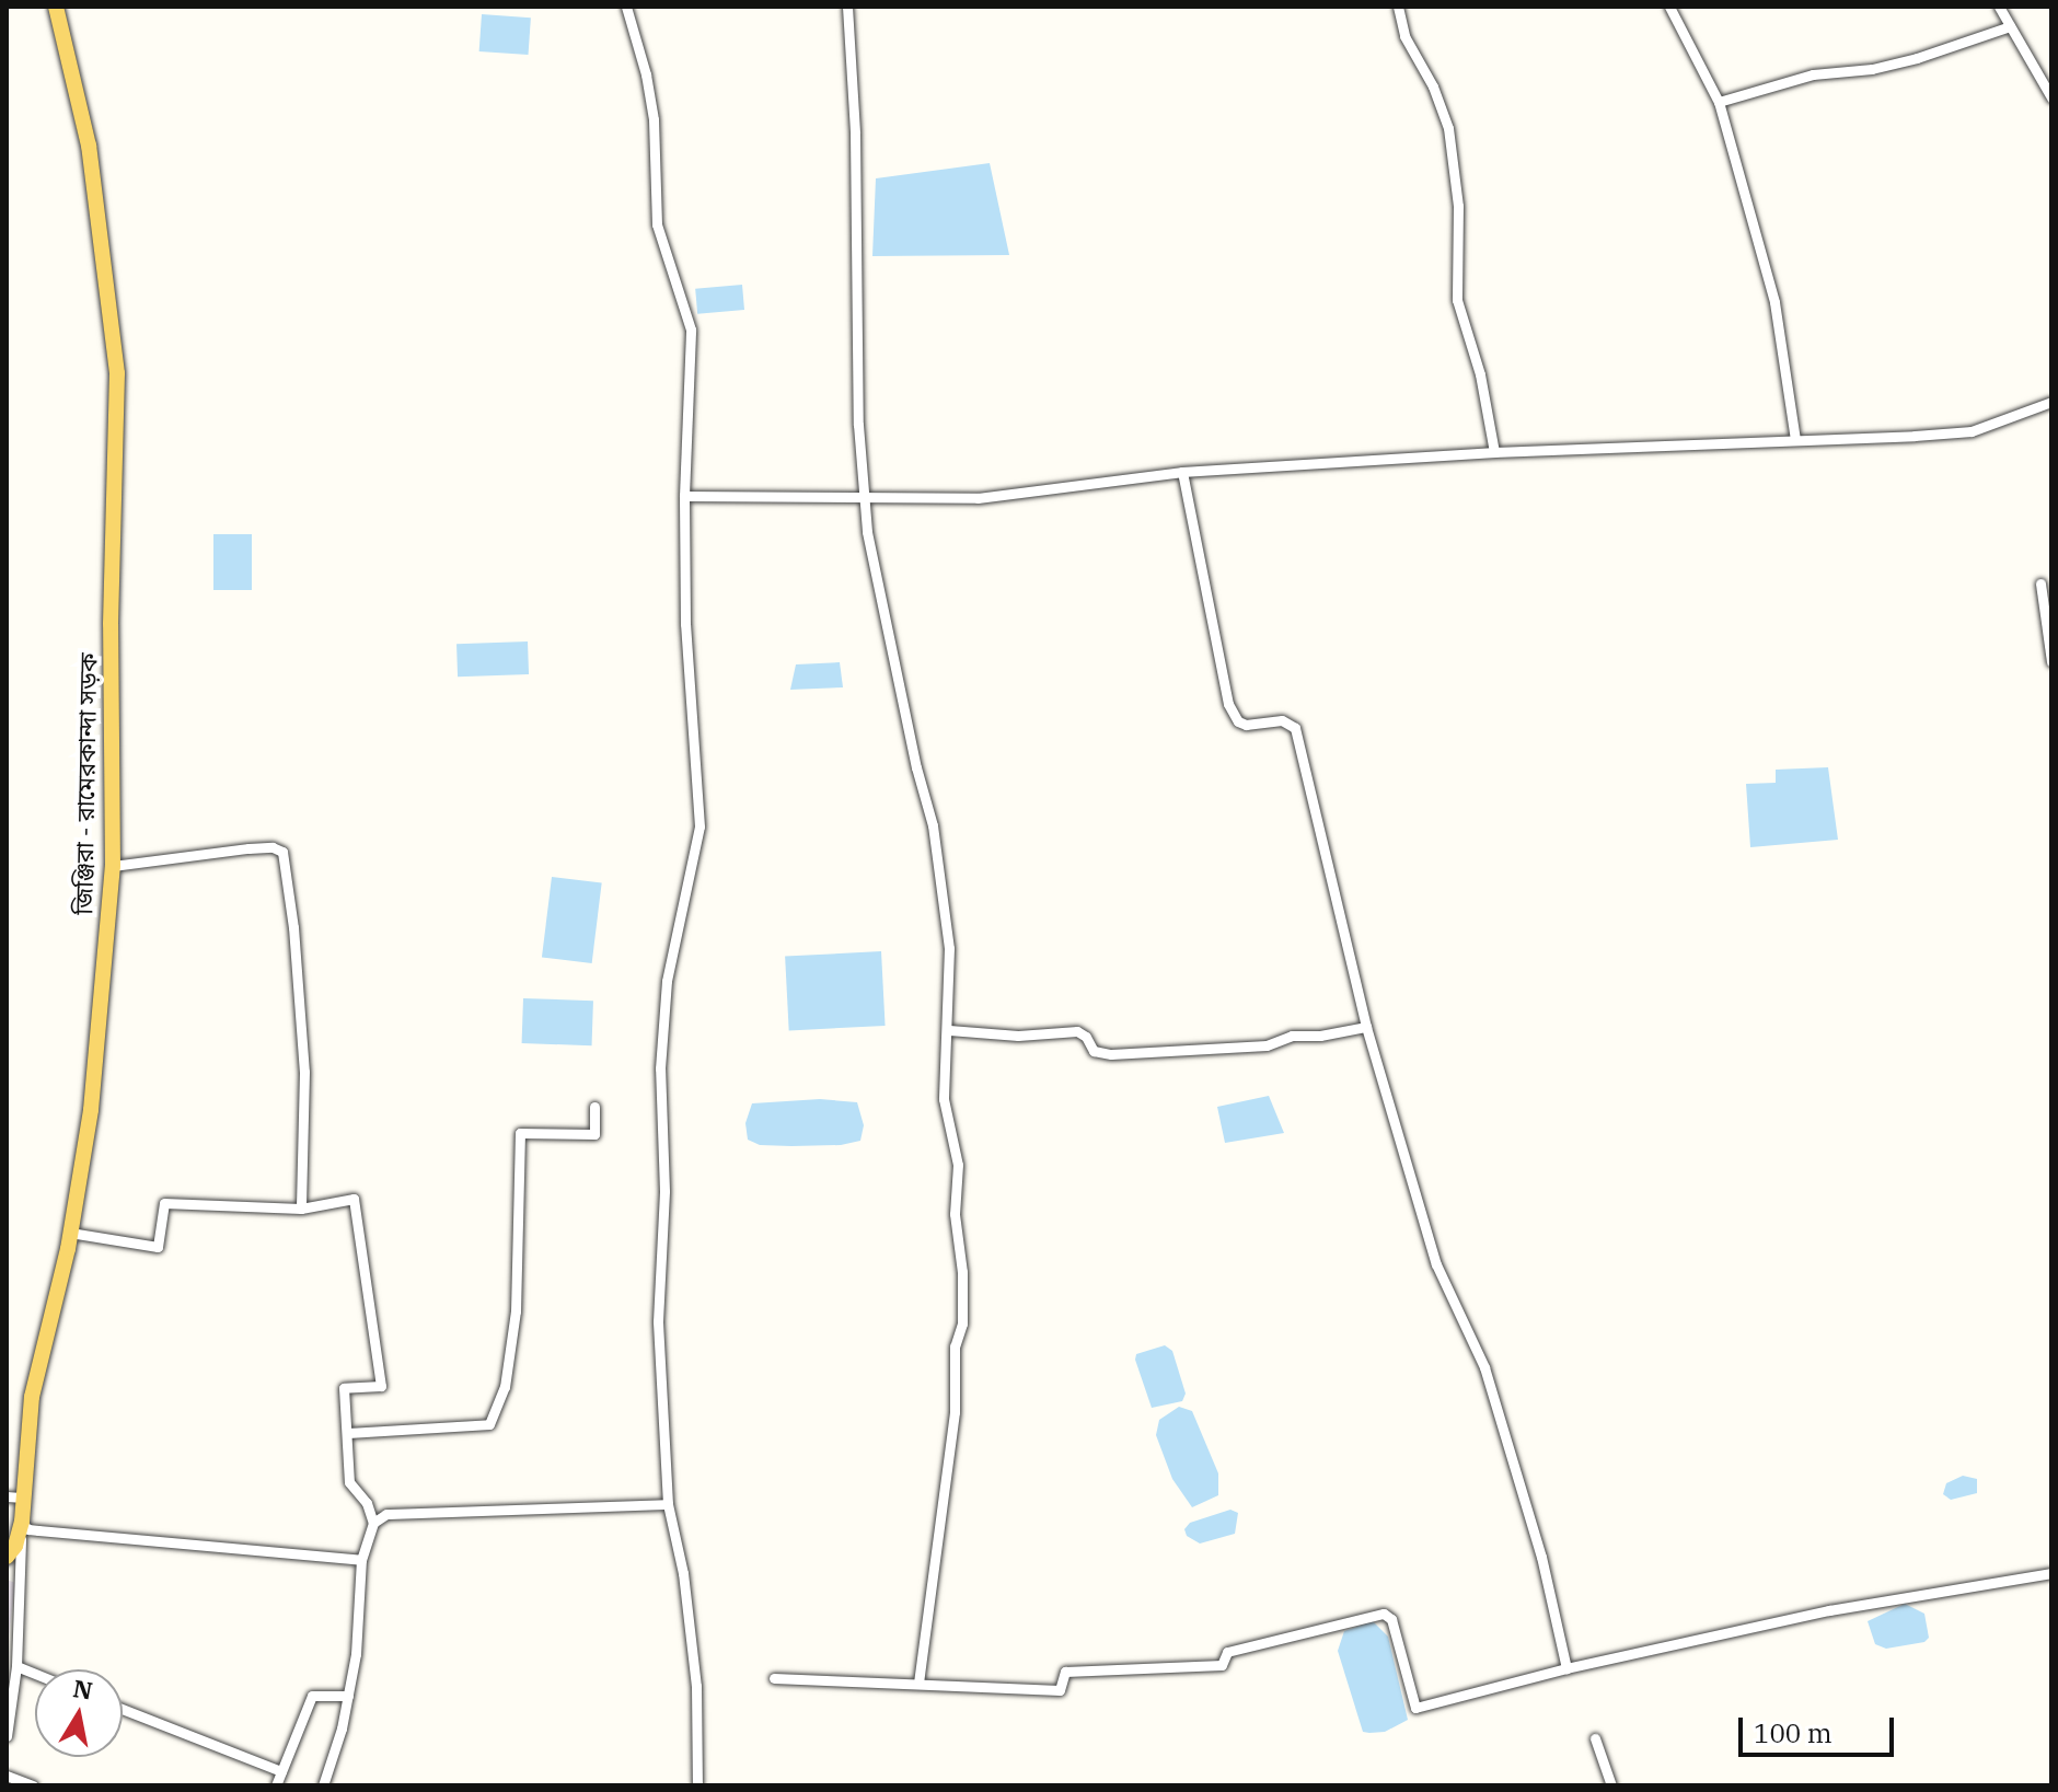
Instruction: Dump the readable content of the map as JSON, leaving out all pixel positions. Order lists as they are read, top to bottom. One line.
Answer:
{"streets":{"main road":["জিঞ্জিরা - রামেরকান্দা সড়ক"]},"scale_bar":"100 m","north":"top"}
